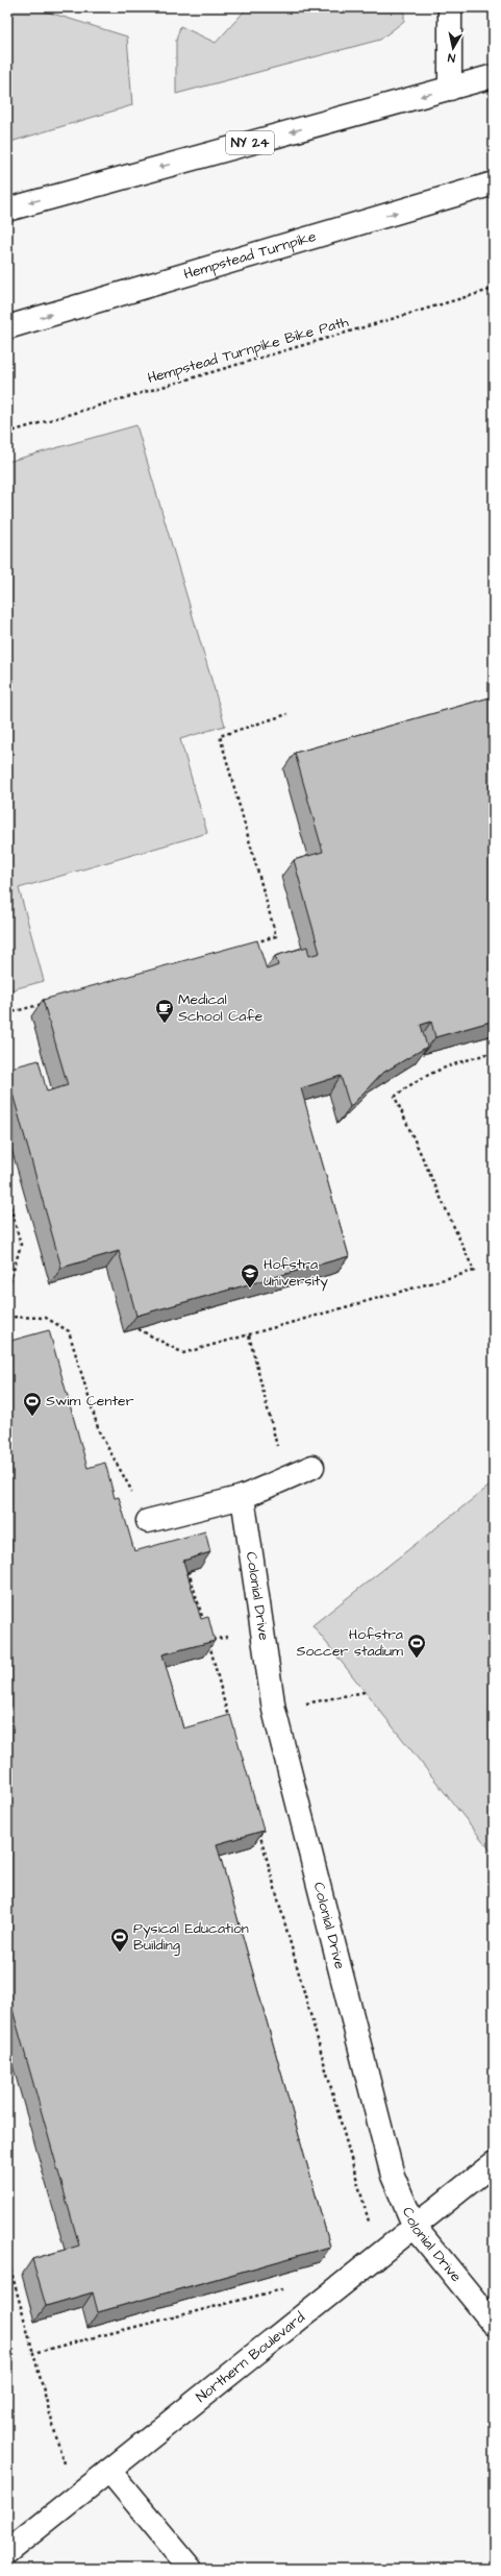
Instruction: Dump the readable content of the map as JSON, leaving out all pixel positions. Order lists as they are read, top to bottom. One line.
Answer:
{"streets":{"street":["NY 24","Hempstead Turnpike","Colonial Drive","Northern Boulevard"],"path":["Hempstead Turnpike Bike Path"]},"crossings":[["Colonial Drive","Northern Boulevard"]],"places":{"cafe":["Medical School Cafe"],"school or university":["Hofstra University"],"sports":["Swim Center","Hofstra Soccer stadium","Pysical Education Building"]},"north":"bottom"}
